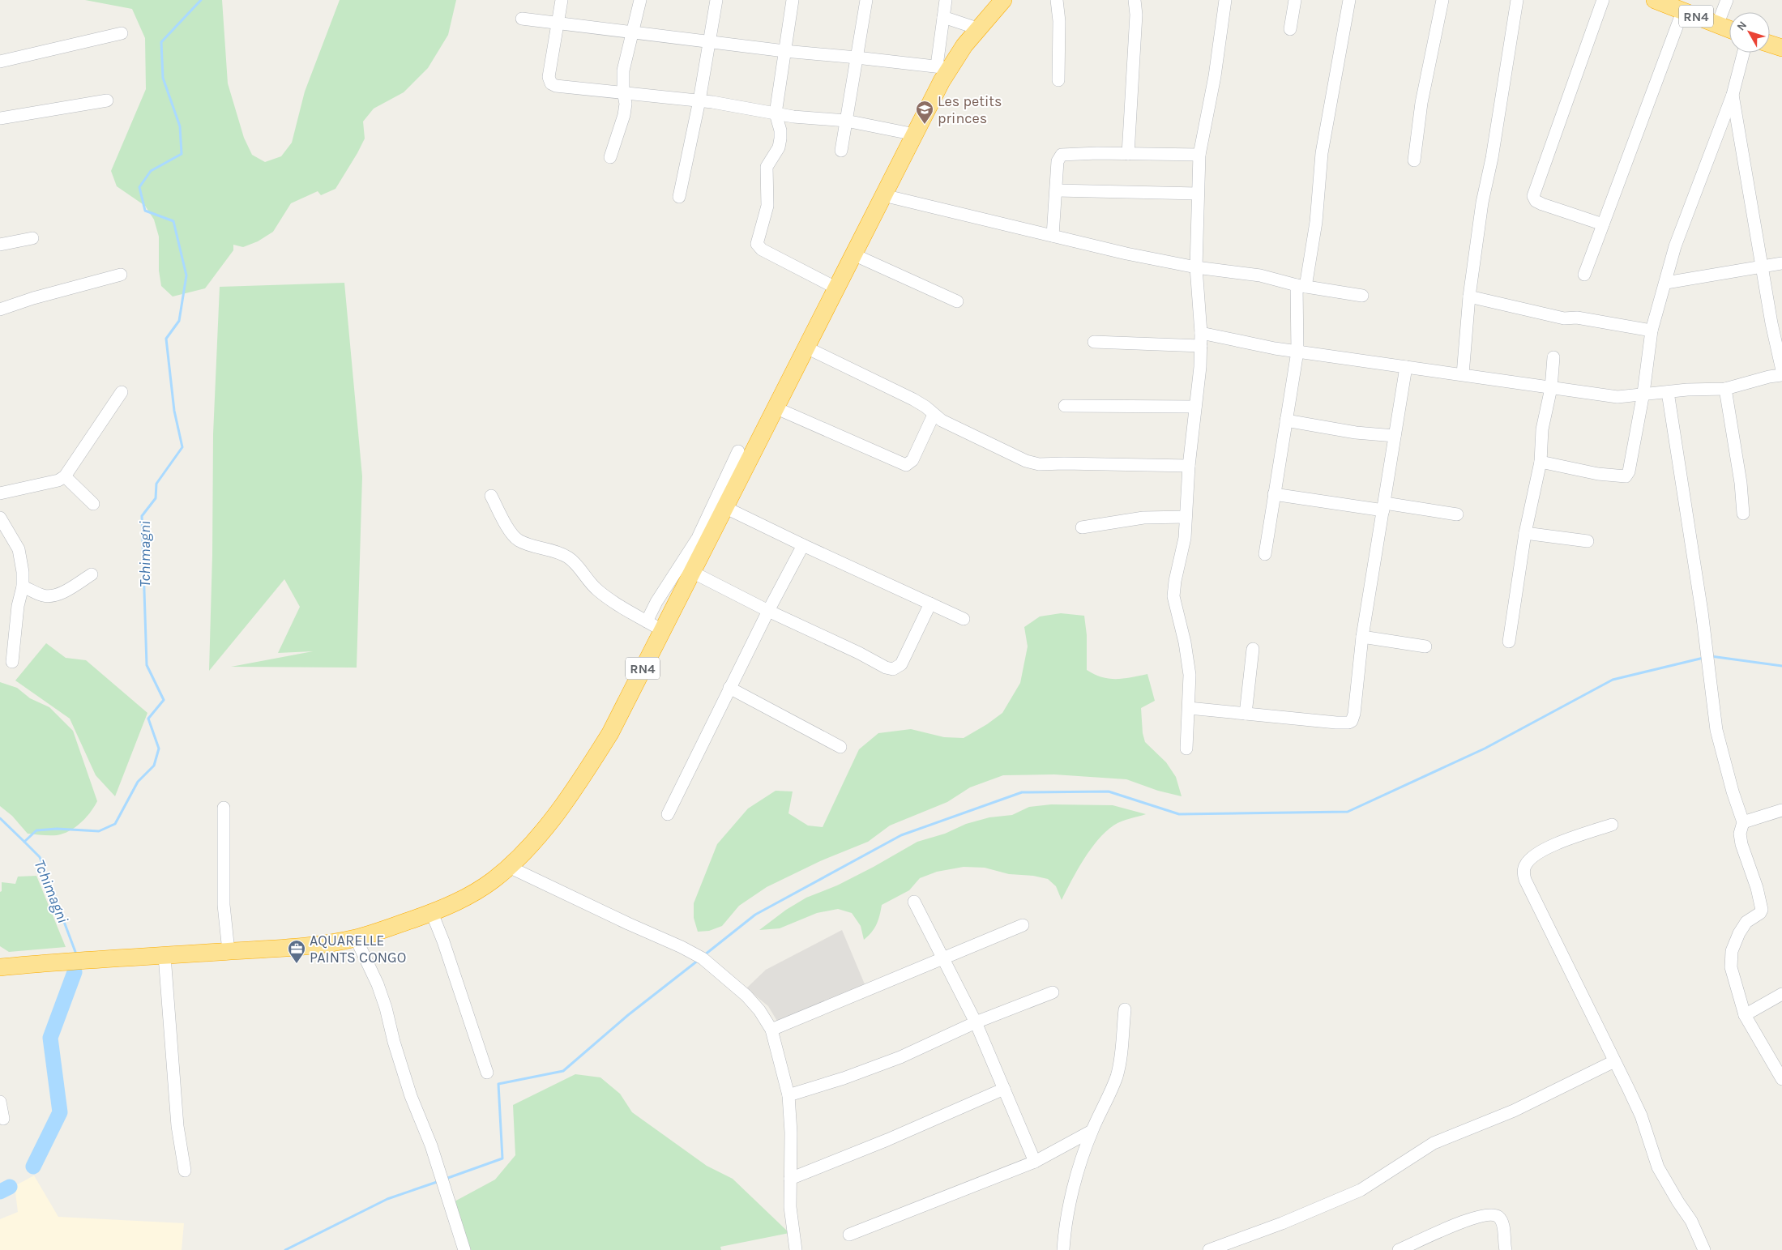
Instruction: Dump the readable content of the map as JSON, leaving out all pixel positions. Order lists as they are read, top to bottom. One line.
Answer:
{"streets":{"highway":["RN4"]},"water":["Tchimagni"],"places":{"school or university":["Les petits princes"],"office":["AQUARELLE PAINTS CONGO"]},"north":"top left"}
